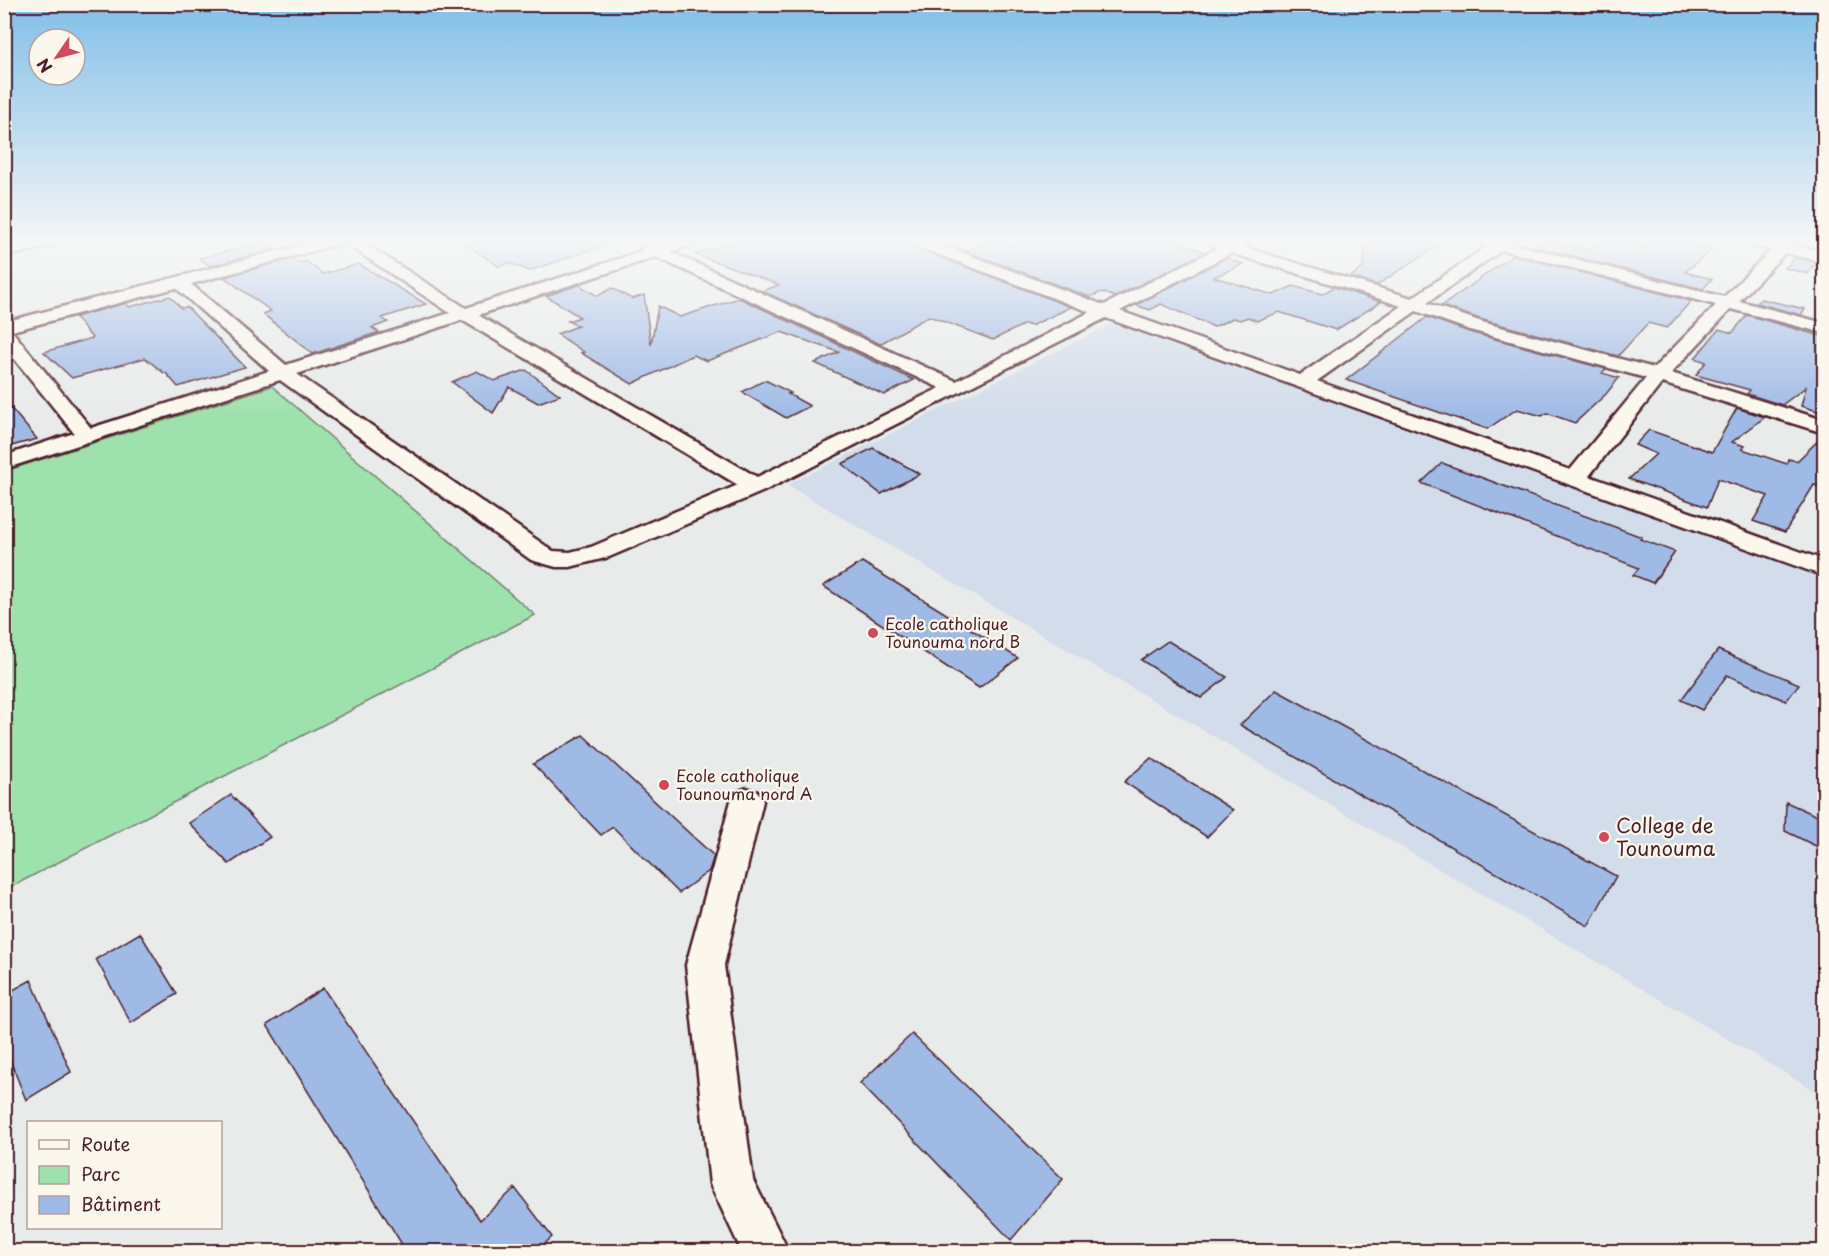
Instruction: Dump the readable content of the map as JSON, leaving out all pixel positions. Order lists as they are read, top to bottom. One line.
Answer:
{"places":["Ecole catholique Tounouma nord B","Ecole catholique Tounouma nord A","College de Tounouma"],"legend":["Route","Parc","Bâtiment"],"north":"bottom left"}
